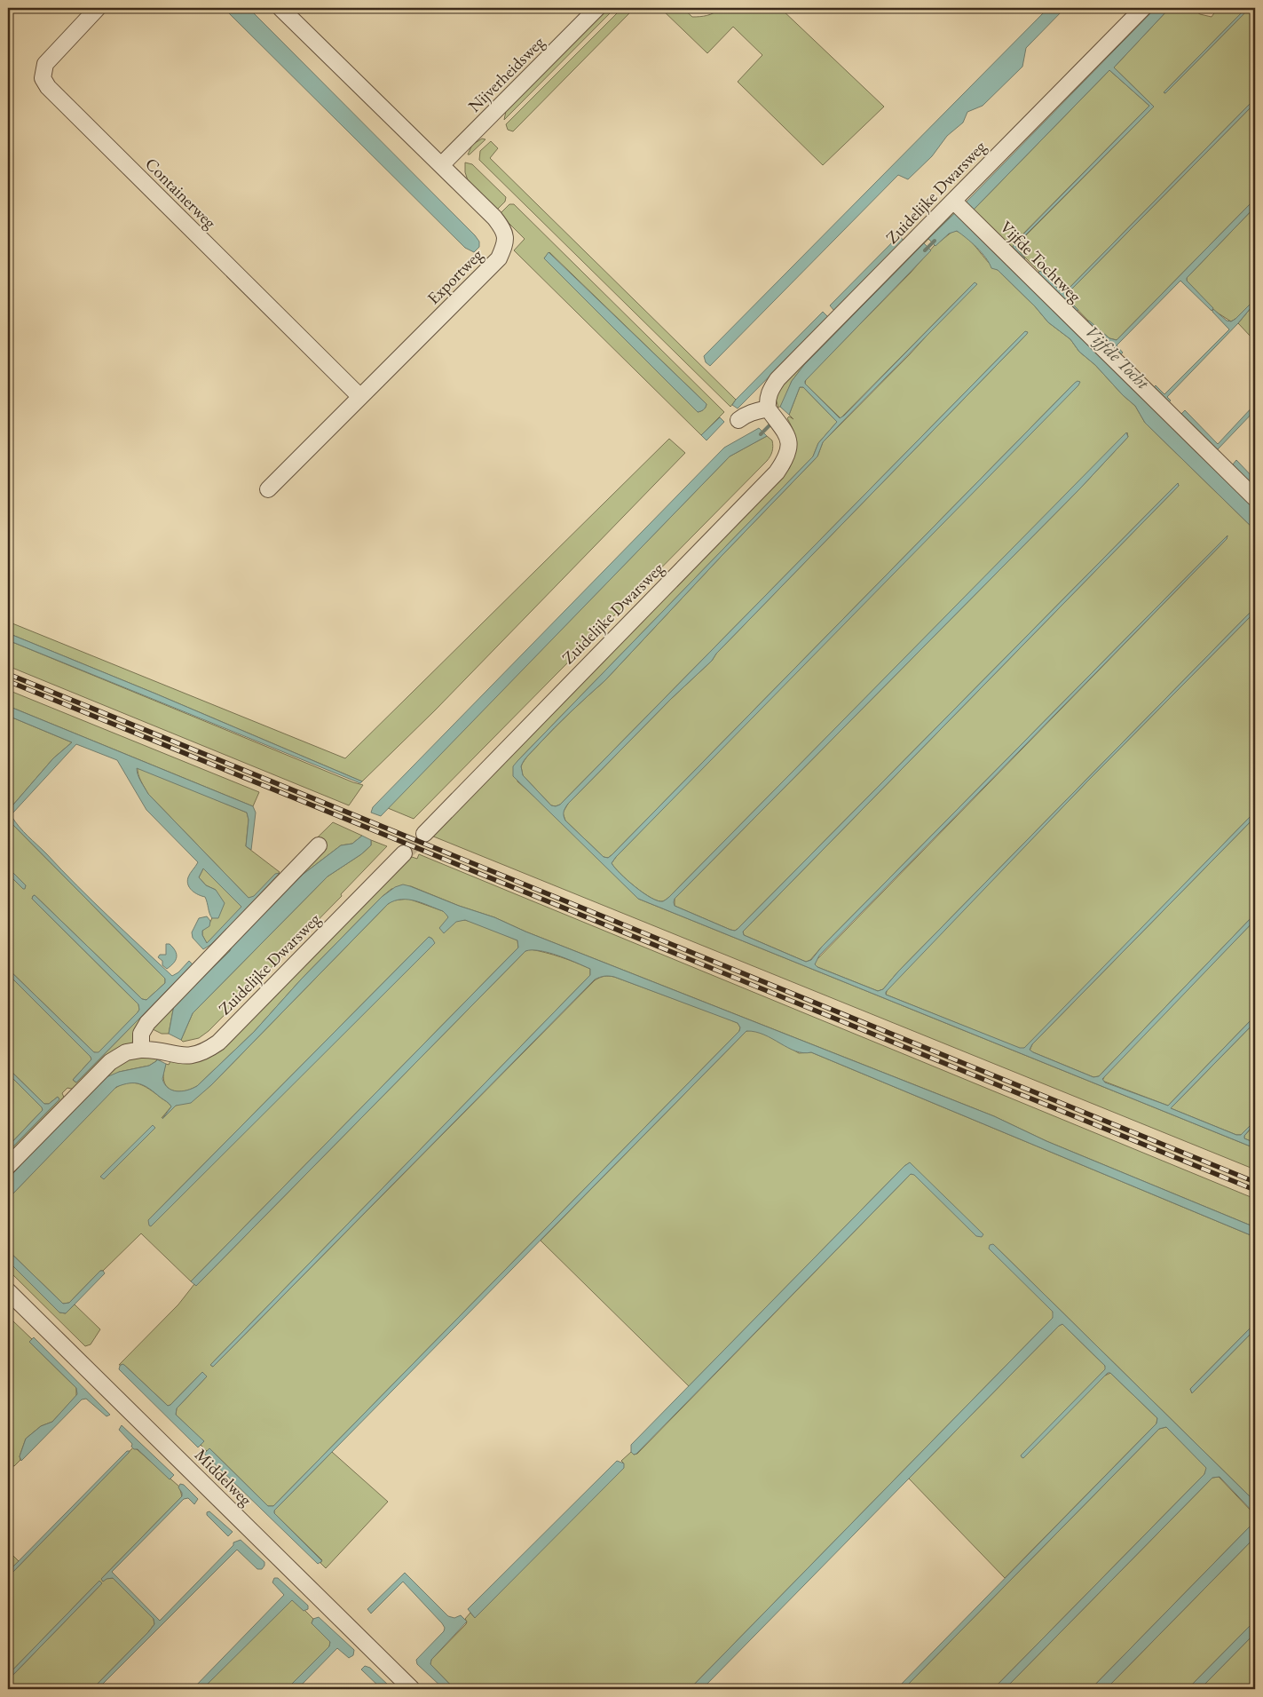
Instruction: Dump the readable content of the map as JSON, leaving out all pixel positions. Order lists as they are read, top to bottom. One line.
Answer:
{"streets":{"street":["Nijverheidsweg","Zuidelijke Dwarsweg","Containerweg","Vijfde Tochtweg","Exportweg","Middelweg"]},"crossings":[["Nijverheidsweg","Exportweg"],["Zuidelijke Dwarsweg","Vijfde Tochtweg"],["Containerweg","Exportweg"]],"water":["Vijfde Tocht"]}
